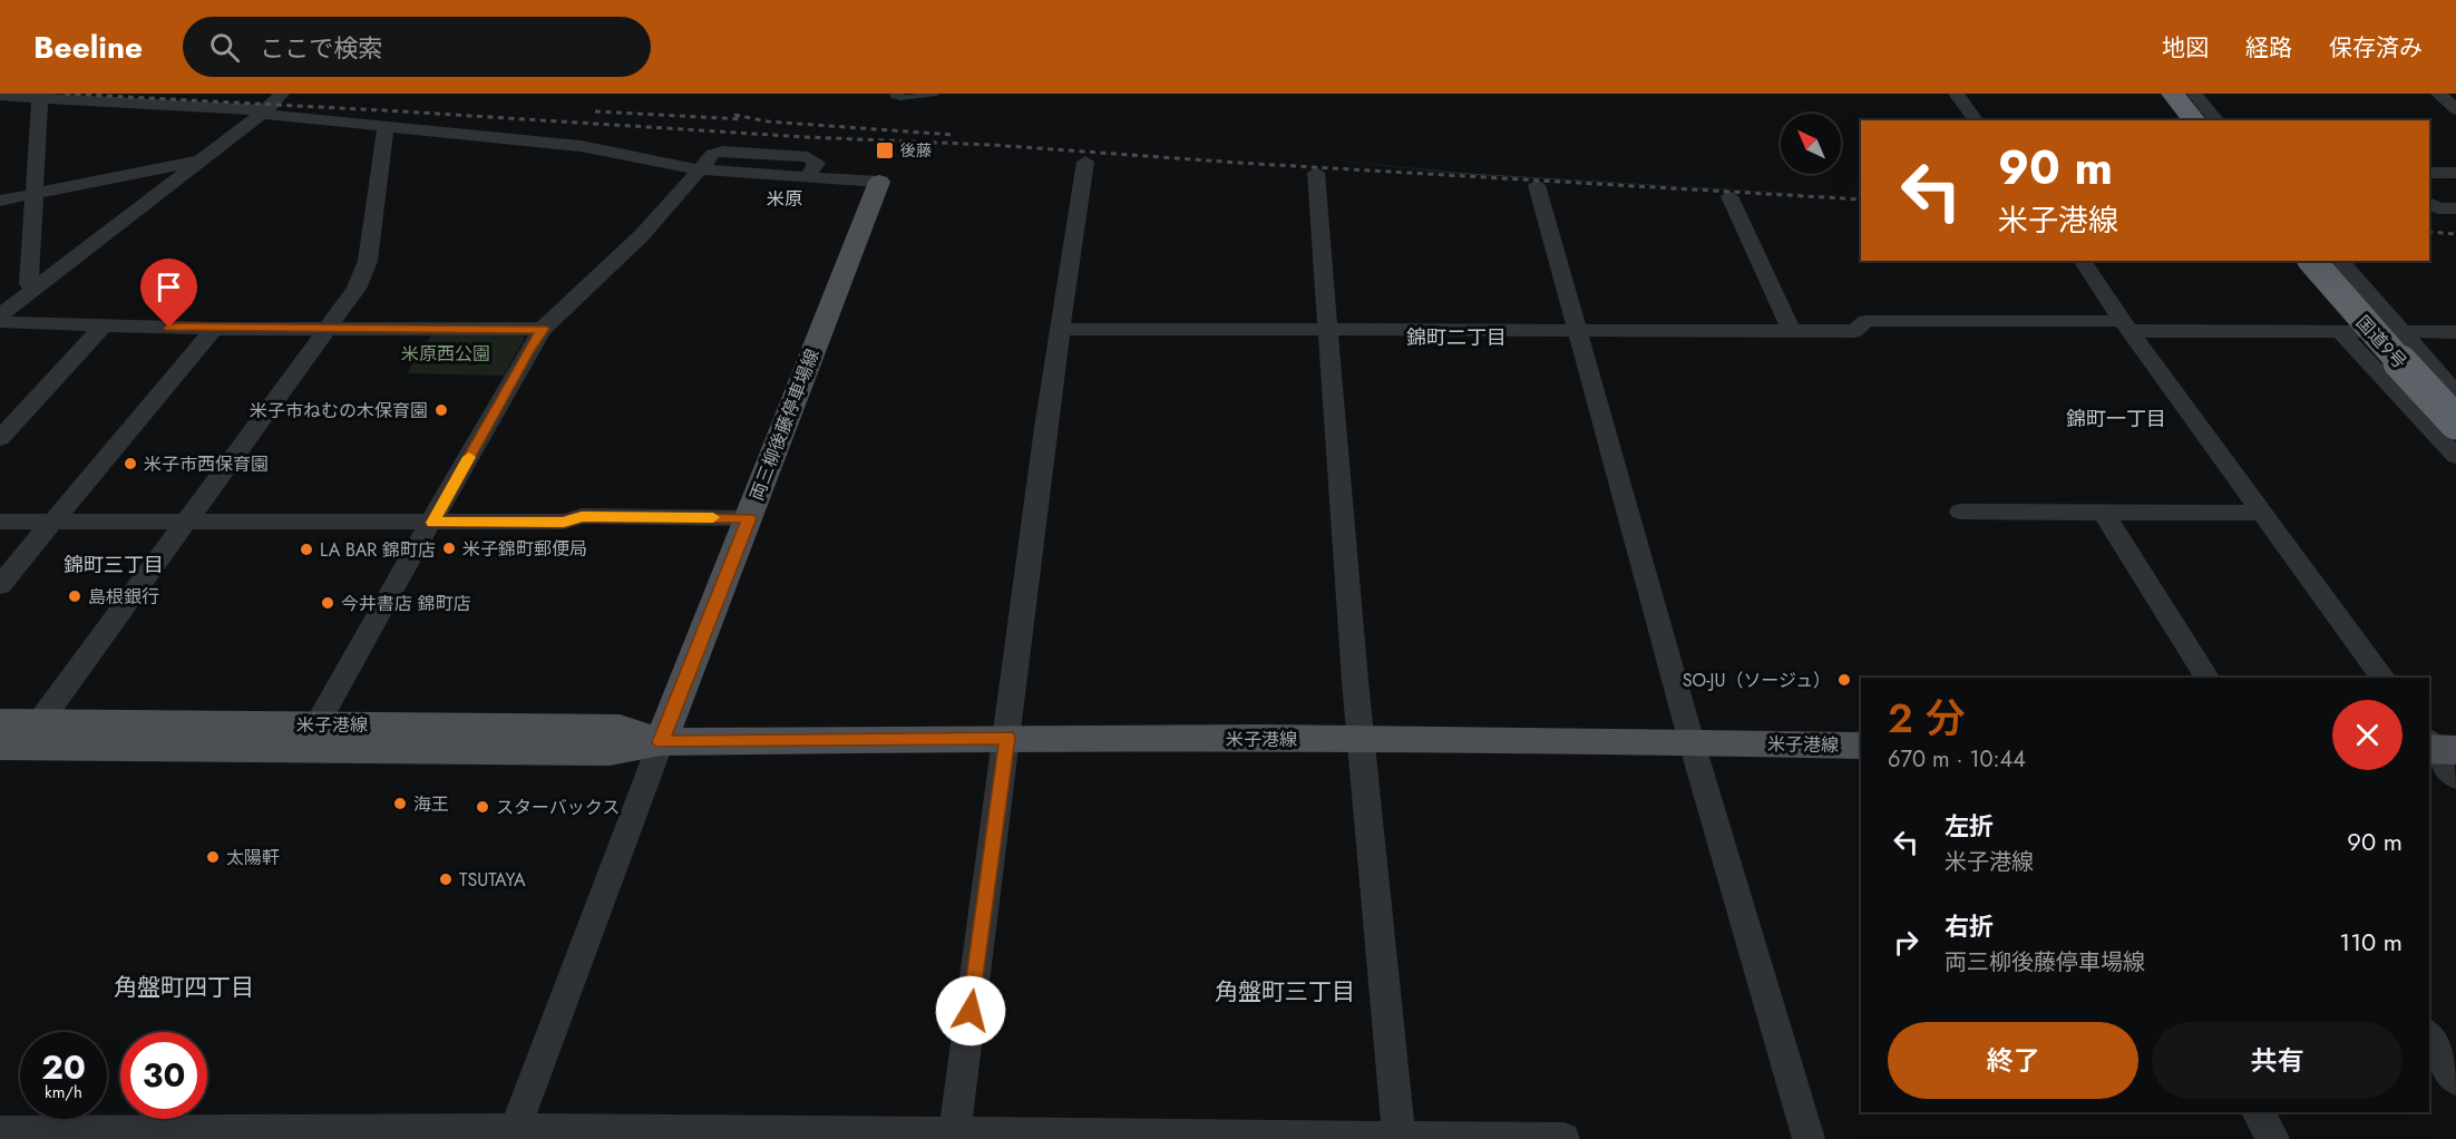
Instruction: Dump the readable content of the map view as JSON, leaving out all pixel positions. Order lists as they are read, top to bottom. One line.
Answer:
{"streets":{"highway":["国道9号"],"main road":["両三柳後藤停車場線","米子港線"]},"crossings":[["両三柳後藤停車場線","米子港線"]],"districts":["米原","錦町二丁目","錦町一丁目","錦町三丁目","角盤町四丁目","角盤町三丁目"],"parks":["米原西公園"],"places":{"transit":["後藤"],"other":["米子市ねむの木保育園","米子市西保育園","米子錦町郵便局","LA BAR 錦町店","島根銀行","今井書店 錦町店","SO-JU（ソージュ）","海王","スターバックス","太陽軒","TSUTAYA"]},"north":"top left","page":{"header":"Beeline","search":"ここで検索","nav":["地図","経路","保存済み"],"turn":["90 m","米子港線"],"heading":["2 分","670 m · 10:44"],"list":[{"name":"左折","note":"米子港線","value":"90 m"},{"name":"右折","note":"両三柳後藤停車場線","value":"110 m"}],"buttons":["終了","共有"],"speed":"20 km/h","limit":"30"}}
